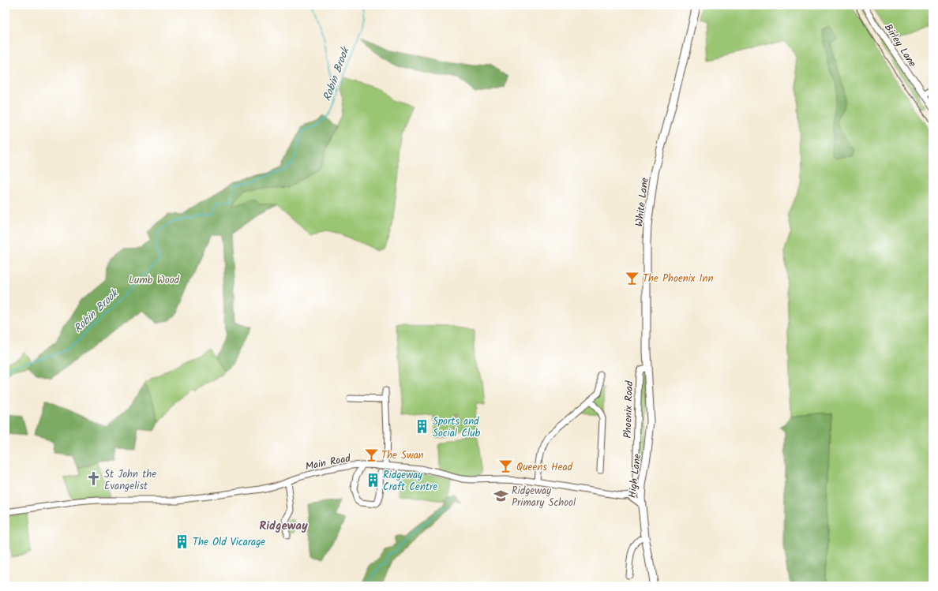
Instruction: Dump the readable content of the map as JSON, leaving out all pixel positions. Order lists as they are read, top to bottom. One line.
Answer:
{"streets":{"main road":["White Lane","High Lane"],"street":["Birley Lane","Phoenix Road","Main Road"]},"crossings":[["White Lane","Phoenix Road"],["White Lane","High Lane"]],"districts":["Ridgeway"],"water":["Robin Brook"],"parks":["Lumb Wood"],"places":{"bar":["The Phoenix Inn","The Swan","Queens Head"],"building":["Sports and Social Club","Ridgeway Craft Centre","The Old Vicarage"],"church":["St John the Evangelist"],"school or university":["Ridgeway Primary School"]}}
